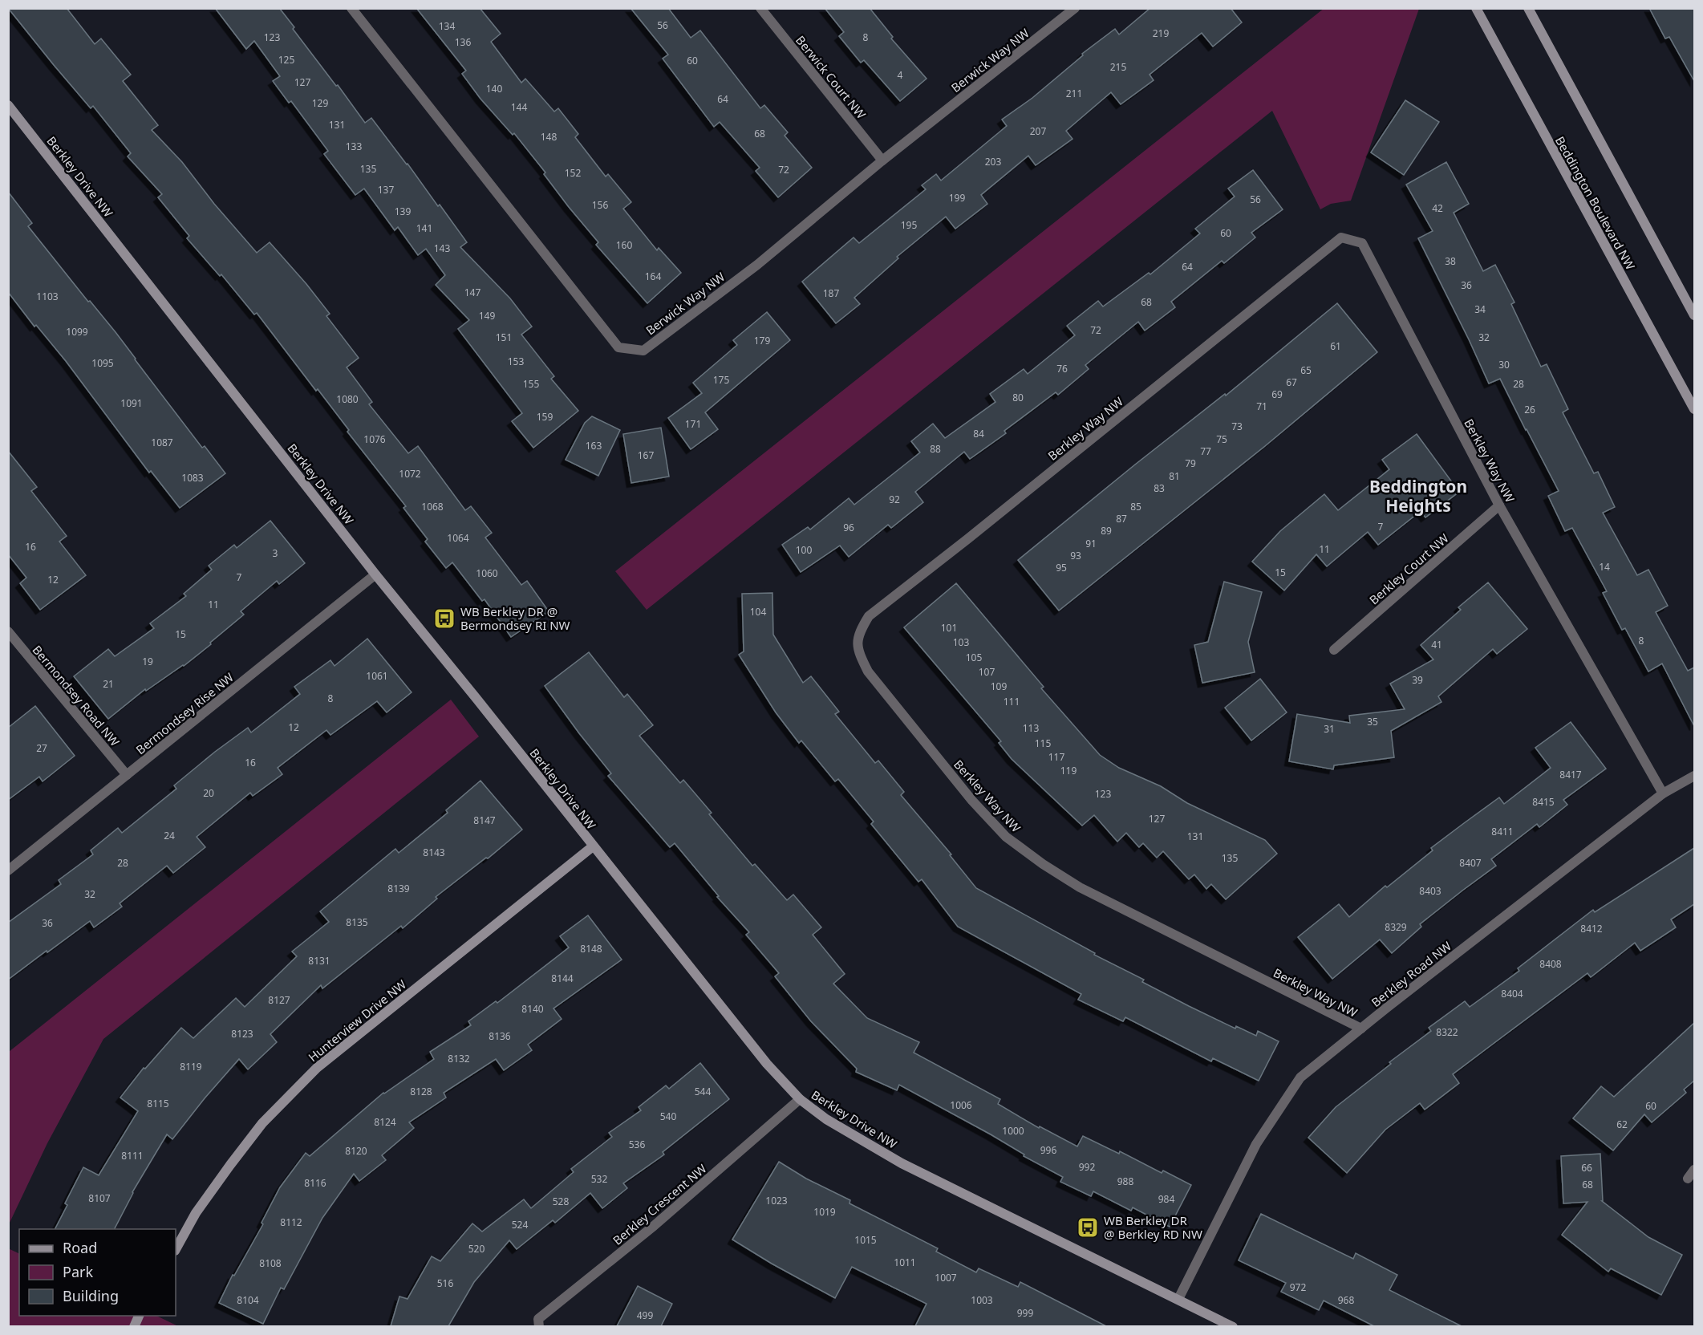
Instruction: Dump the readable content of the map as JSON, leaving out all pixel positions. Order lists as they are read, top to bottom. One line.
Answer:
{"streets":{"street":["Berwick Way NW","Berwick Court NW","Berkley Drive NW","Beddington Boulevard NW","Berkley Way NW","Berkley Court NW","Bermondsey Road NW","Bermondsey Rise NW","Berkley Road NW","Hunterview Drive NW","Berkley Crescent NW"]},"crossings":[["Berwick Way NW","Berwick Court NW"],["Berkley Drive NW","Bermondsey Rise NW"],["Berkley Drive NW","Berkley Road NW"],["Berkley Drive NW","Hunterview Drive NW"],["Berkley Drive NW","Berkley Crescent NW"],["Berkley Way NW","Berkley Court NW"],["Berkley Way NW","Berkley Road NW"],["Bermondsey Road NW","Bermondsey Rise NW"]],"districts":["Beddington Heights"],"places":{"bus stop":["WB Berkley DR @ Bermondsey RI NW","WB Berkley DR @ Berkley RD NW"]},"house_numbers":["56","134","219","123","8","136","125","60","215","4","127","140","211","64","129","144","131","207","68","148","133","203","135","72","152","137","199","56","156","42","139","195","141","60","160","143","38","64","164","36","147","187","1103","68","34","149","72","1099","151","32","179","61","153","1095","30","76","65","175","67","155","28","69","80","1080","1091","71","26","159","171","73","84","1076","75","1087","163","88","77","167","79","1072","81","1083","83","92","1068","85","87","7","96","89","1064","91","16","11","100","3","93","14","95","15","1060","7","12","11","104","101","15","8","103","41","105","19","107","1061","39","21","109","8","111","35","12","113","31","115","27","117","16","119","8417","20","123","8415","127","8147","8411","24","131","8143","135","28","8407","8139","8403","32","8135","36","8329","8412","8148","8131","8408","8144","8404","8127","8140","8322","8123","8136","8132","8119","8128","544","8115","1006","60","540","8124","62","1000","536","996","8120","8111","992","66","532","988","8116","68","8107","984","1023","528","1019","8112","524","1015","520","1011","8108","1007","516","972","8104","1003","968","999","499"],"legend":["Road","Park","Building"]}
